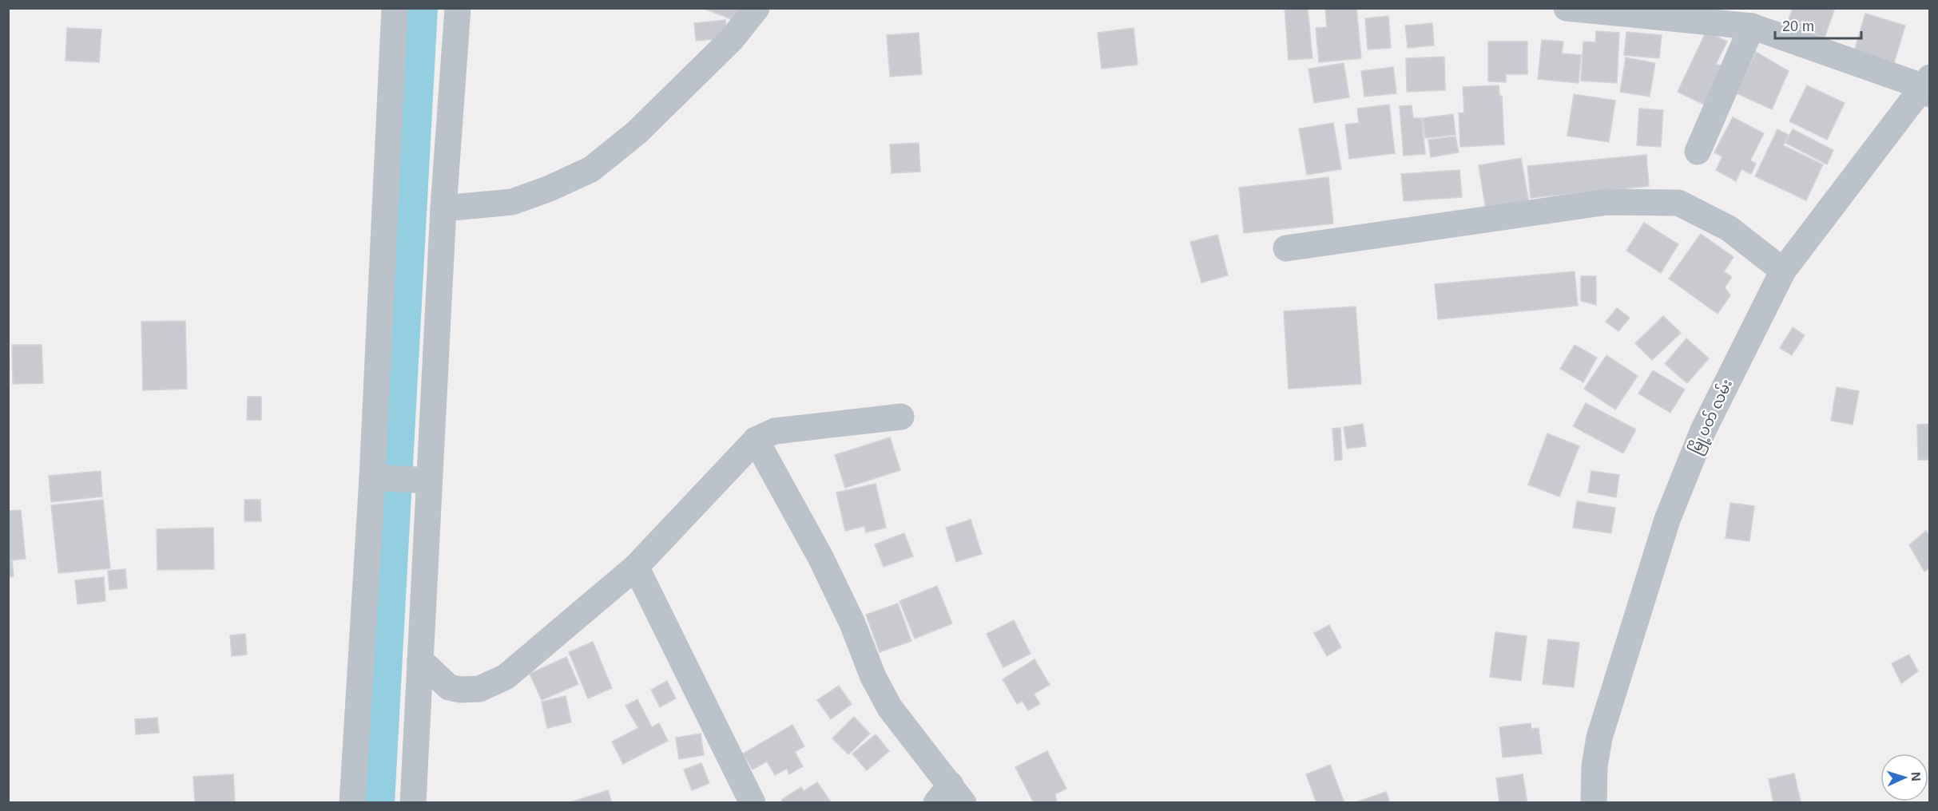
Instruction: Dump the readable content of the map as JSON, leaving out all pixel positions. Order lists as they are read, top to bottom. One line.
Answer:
{"streets":{"street":["မြို့ပတ် လမ်း"]},"scale_bar":"20 m","north":"right"}
